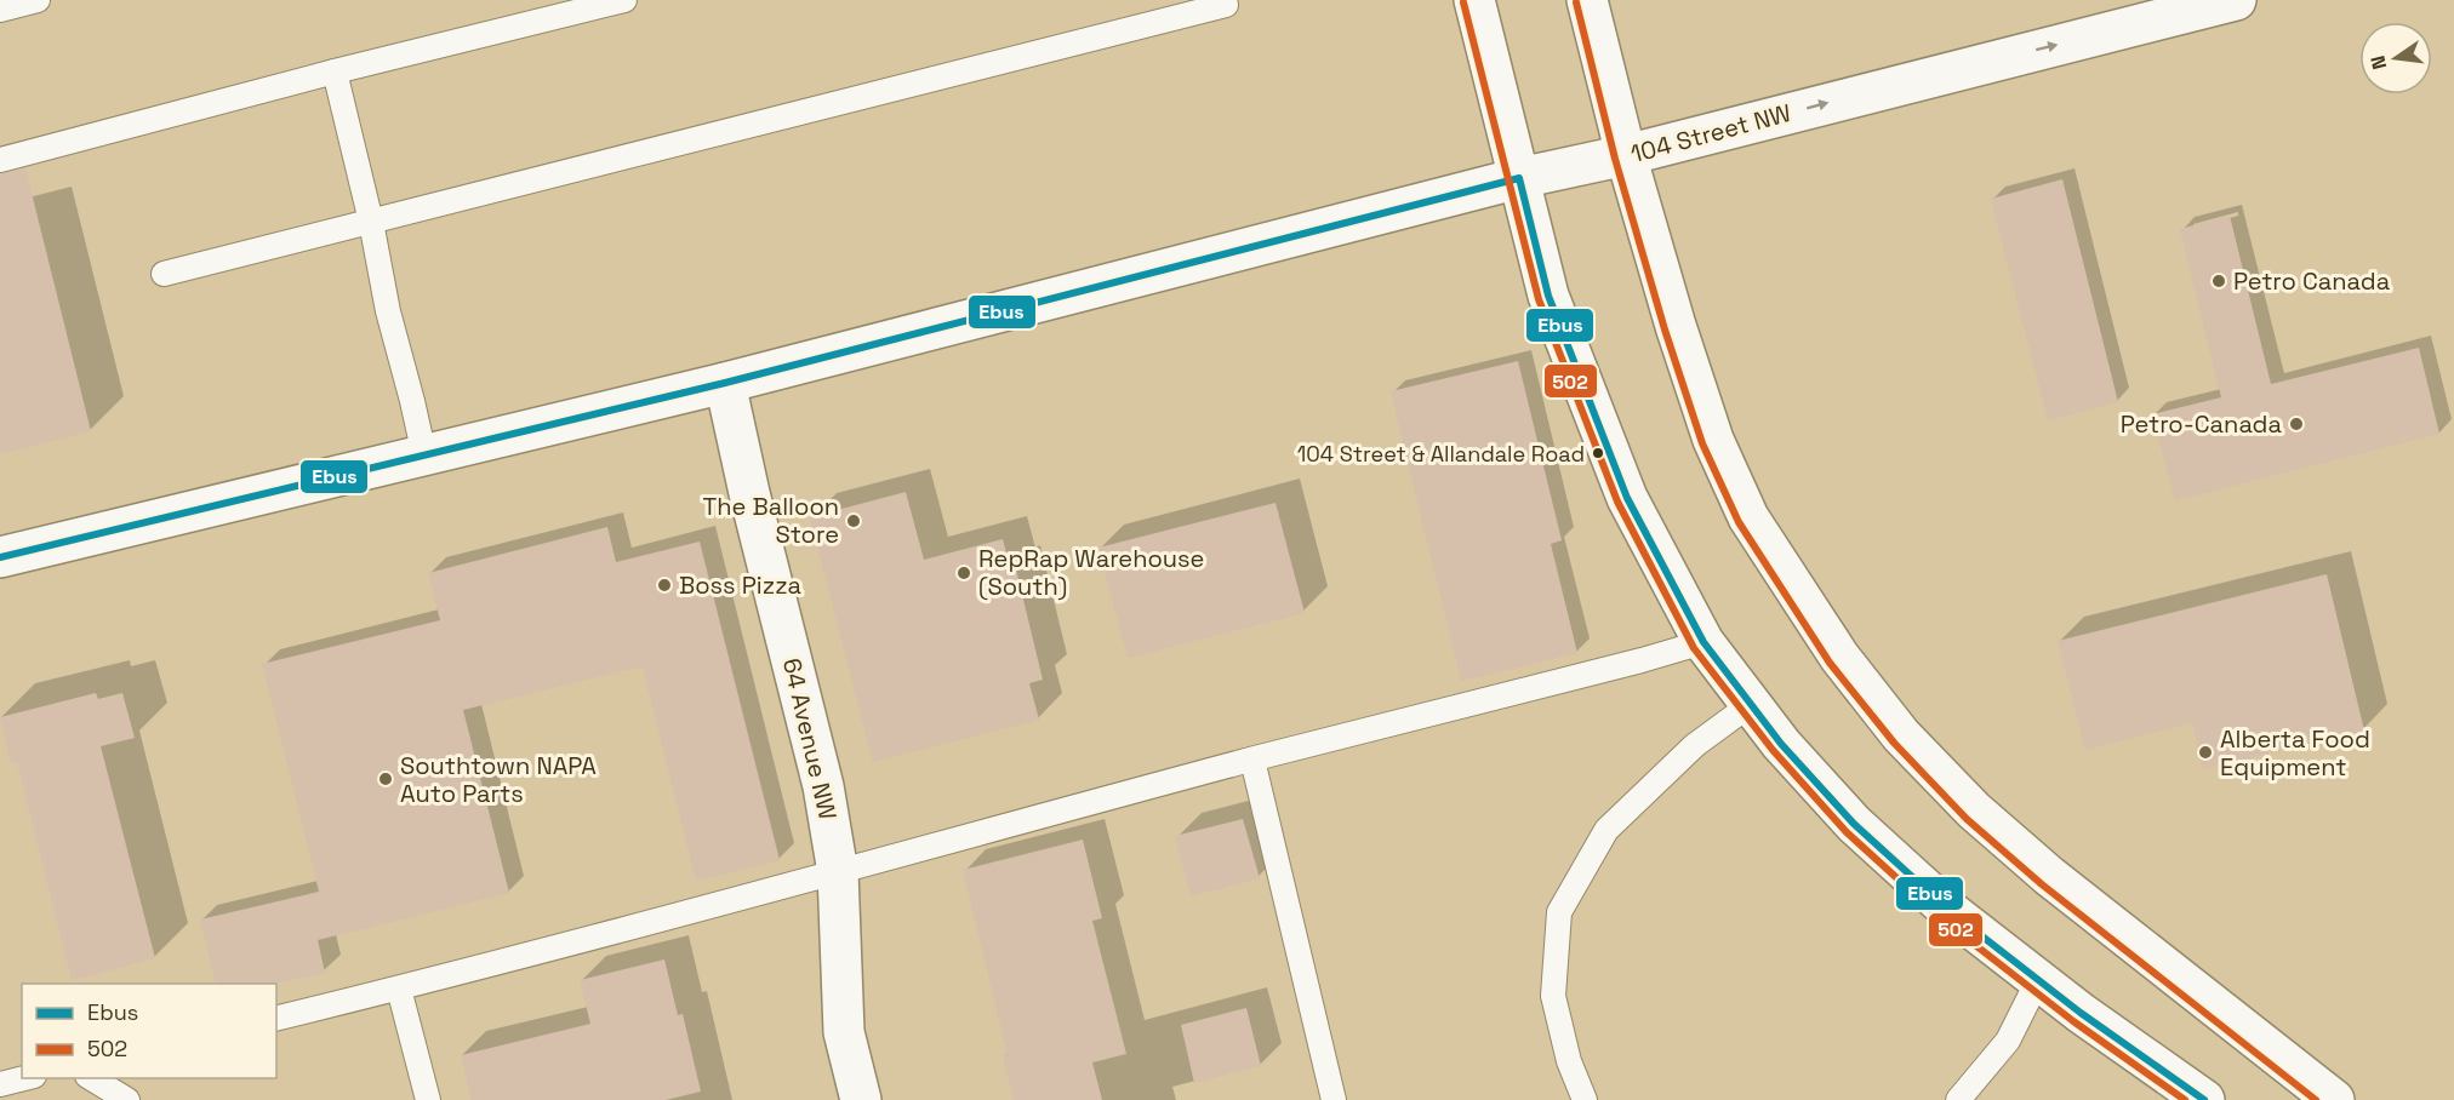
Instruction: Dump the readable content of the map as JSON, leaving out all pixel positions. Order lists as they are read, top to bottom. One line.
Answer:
{"streets":{"main road":["104 Street NW","64 Avenue NW"]},"crossings":[["104 Street NW","64 Avenue NW"]],"places":["Petro Canada","Petro-Canada","104 Street & Allandale Road","The Balloon Store","RepRap Warehouse (South)","Boss Pizza","Alberta Food Equipment","Southtown NAPA Auto Parts"],"lines":["transit line 502","transit line Ebus"],"legend":["Ebus","502"],"north":"left"}
